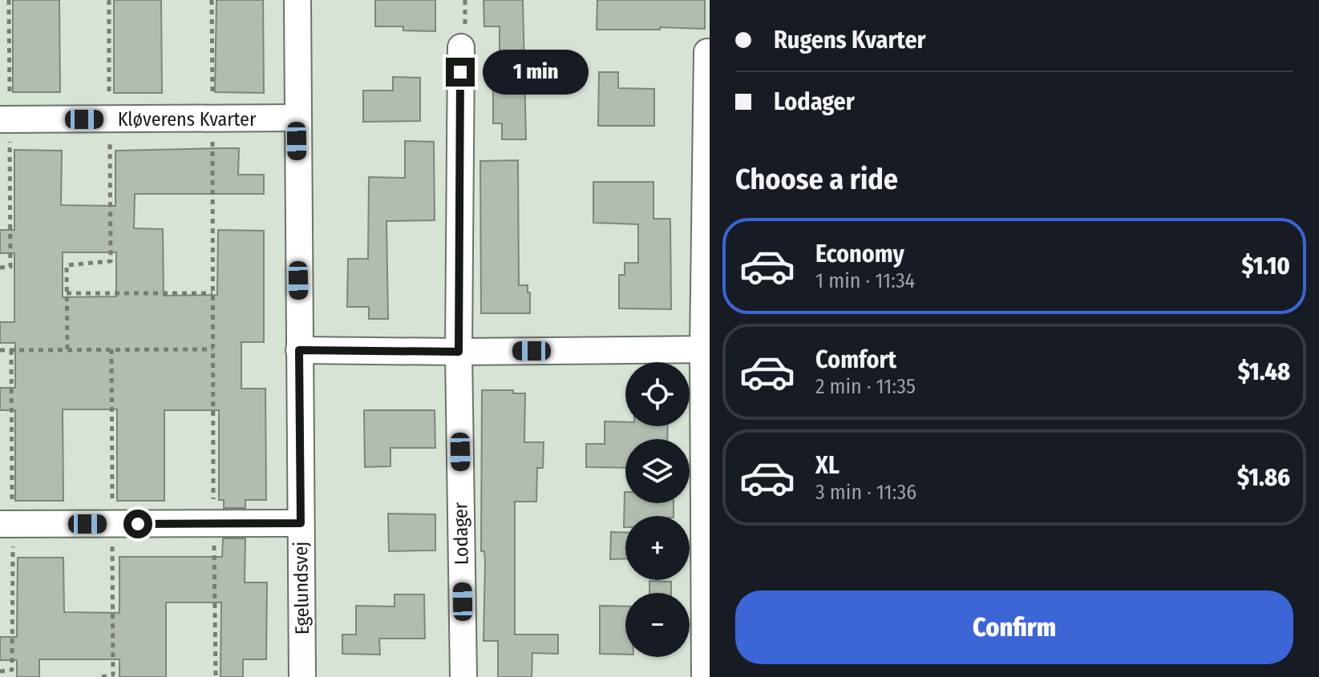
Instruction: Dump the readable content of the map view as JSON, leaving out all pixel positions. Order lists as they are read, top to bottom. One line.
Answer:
{"streets":{"street":["Kløverens Kvarter","Lodager","Egelundsvej"]},"crossings":[["Kløverens Kvarter","Egelundsvej"]],"page":{"banner":["Rugens Kvarter","Lodager"],"bubble":"1 min","heading":"Choose a ride","list":[{"name":"Economy","note":"1 min · 11:34","value":"$1.10"},{"name":"Comfort","note":"2 min · 11:35","value":"$1.48"},{"name":"XL","note":"3 min · 11:36","value":"$1.86"}],"map_buttons":["+","−"],"buttons":"Confirm"}}
